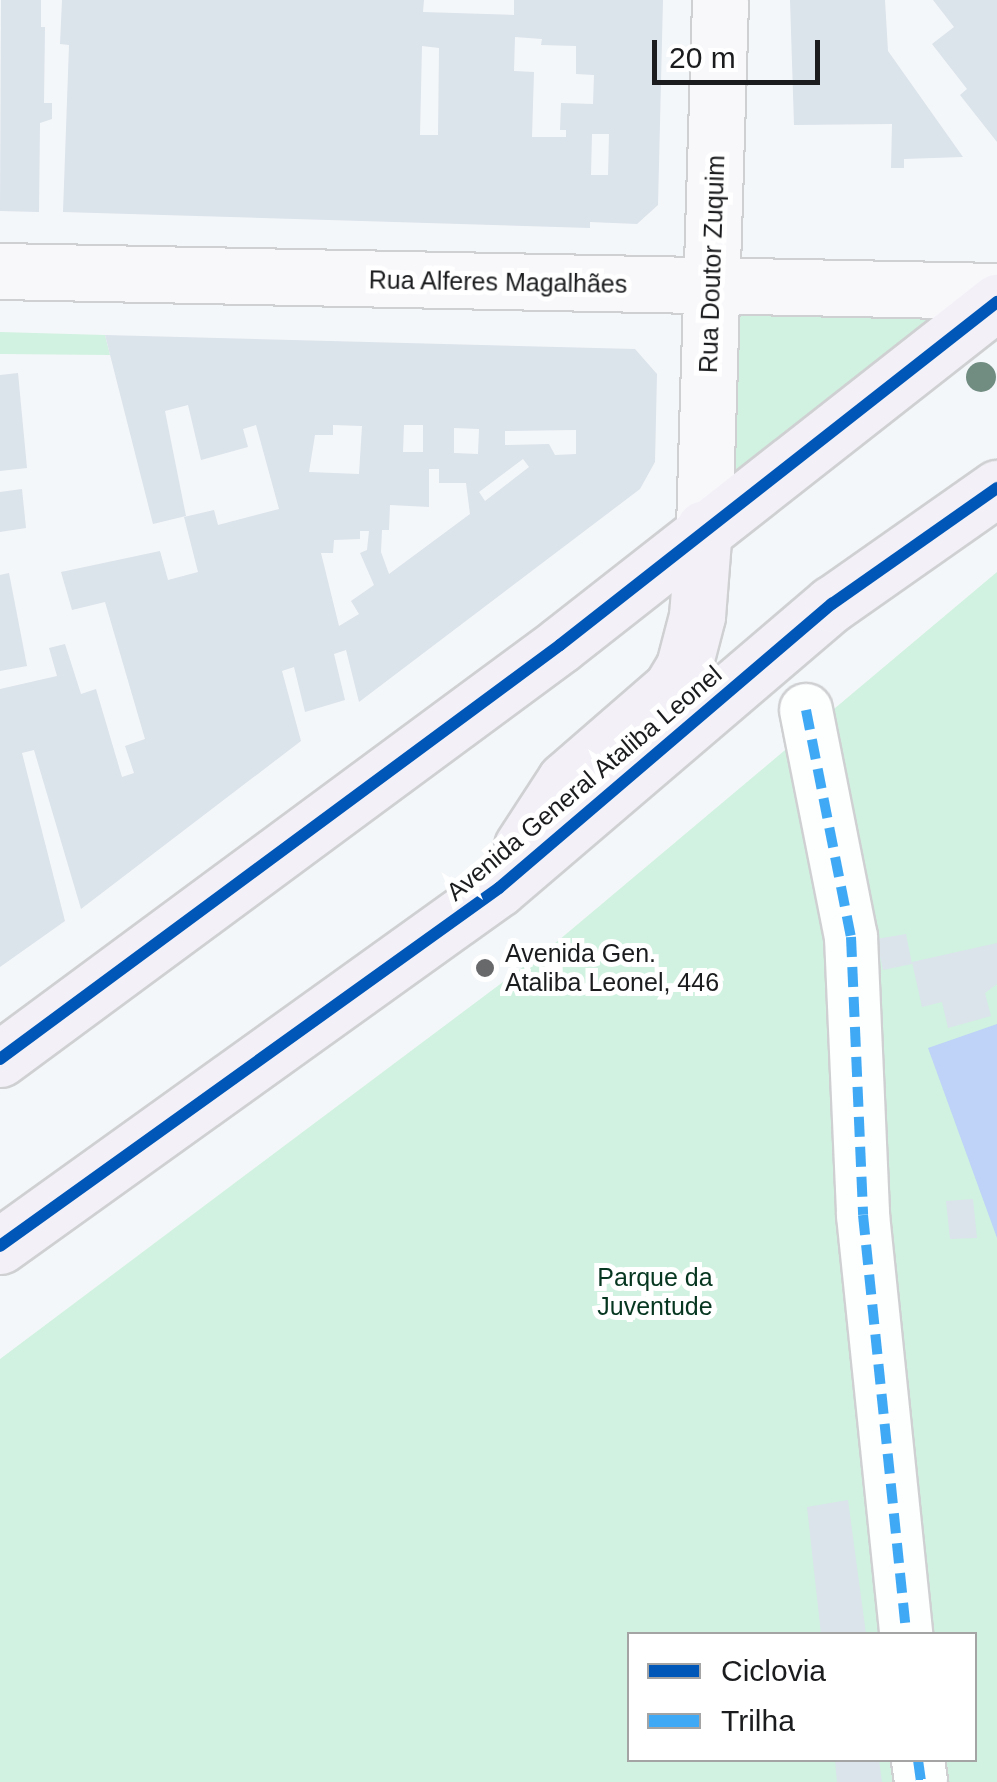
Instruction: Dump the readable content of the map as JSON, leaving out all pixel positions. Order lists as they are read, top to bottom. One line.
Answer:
{"streets":{"main road":["Avenida General Ataliba Leonel"],"street":["Rua Doutor Zuquim","Rua Alferes Magalhães"]},"crossings":[["Rua Doutor Zuquim","Rua Alferes Magalhães"]],"parks":["Parque da Juventude"],"places":["Avenida Gen. Ataliba Leonel, 446"],"legend":["Ciclovia","Trilha"],"scale_bar":"20 m"}
